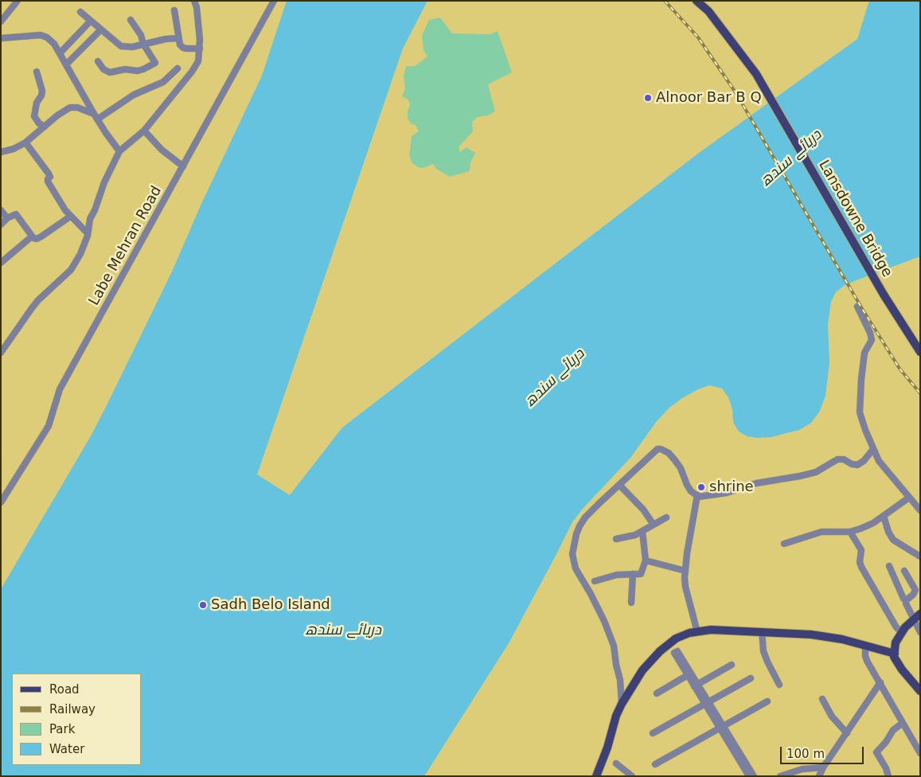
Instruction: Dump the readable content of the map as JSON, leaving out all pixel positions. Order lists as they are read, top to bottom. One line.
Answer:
{"streets":{"main road":["Lansdowne Bridge"],"street":["Labe Mehran Road"]},"water":["دریائے سندھ"],"places":["Alnoor Bar B Q","shrine","Sadh Belo Island"],"legend":["Road","Railway","Park","Water"],"scale_bar":"100 m"}
